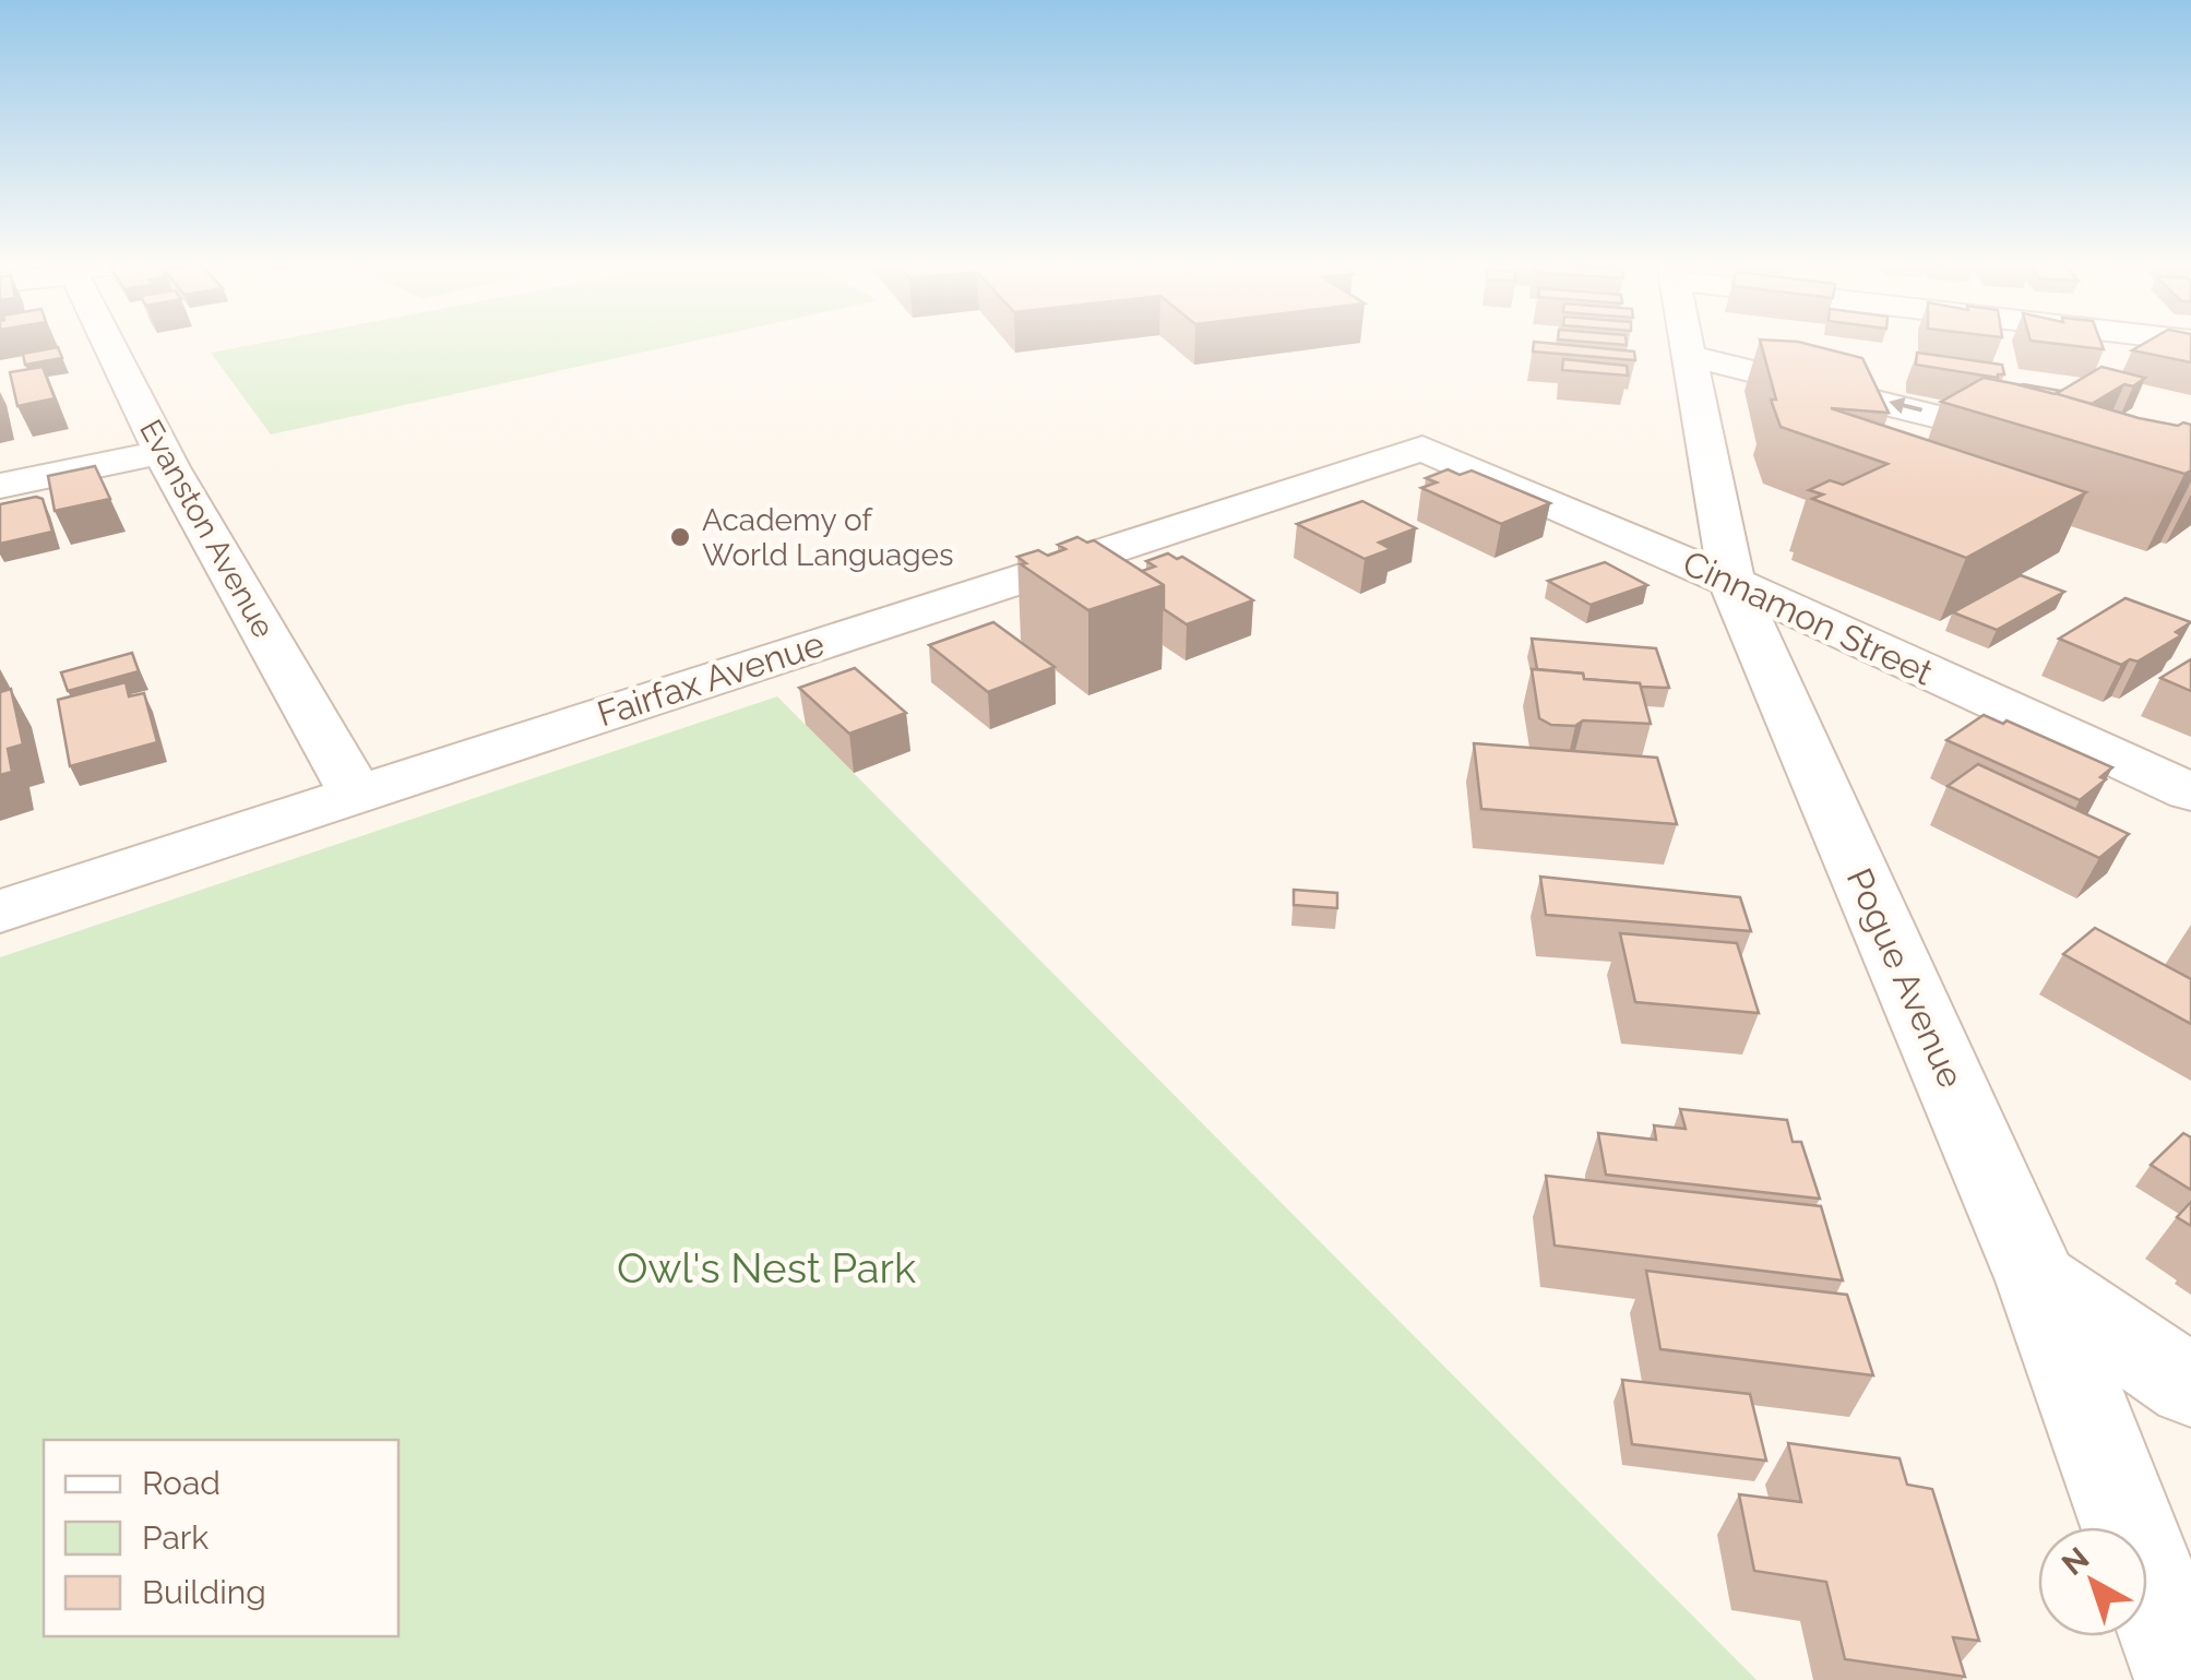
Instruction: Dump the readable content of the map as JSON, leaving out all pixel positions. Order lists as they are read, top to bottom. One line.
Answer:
{"streets":{"street":["Evanston Avenue","Cinnamon Street","Fairfax Avenue","Pogue Avenue"]},"crossings":[["Evanston Avenue","Fairfax Avenue"],["Cinnamon Street","Fairfax Avenue"],["Cinnamon Street","Pogue Avenue"]],"parks":["Owl's Nest Park"],"places":["Academy of World Languages"],"legend":["Road","Park","Building"],"north":"top left"}
